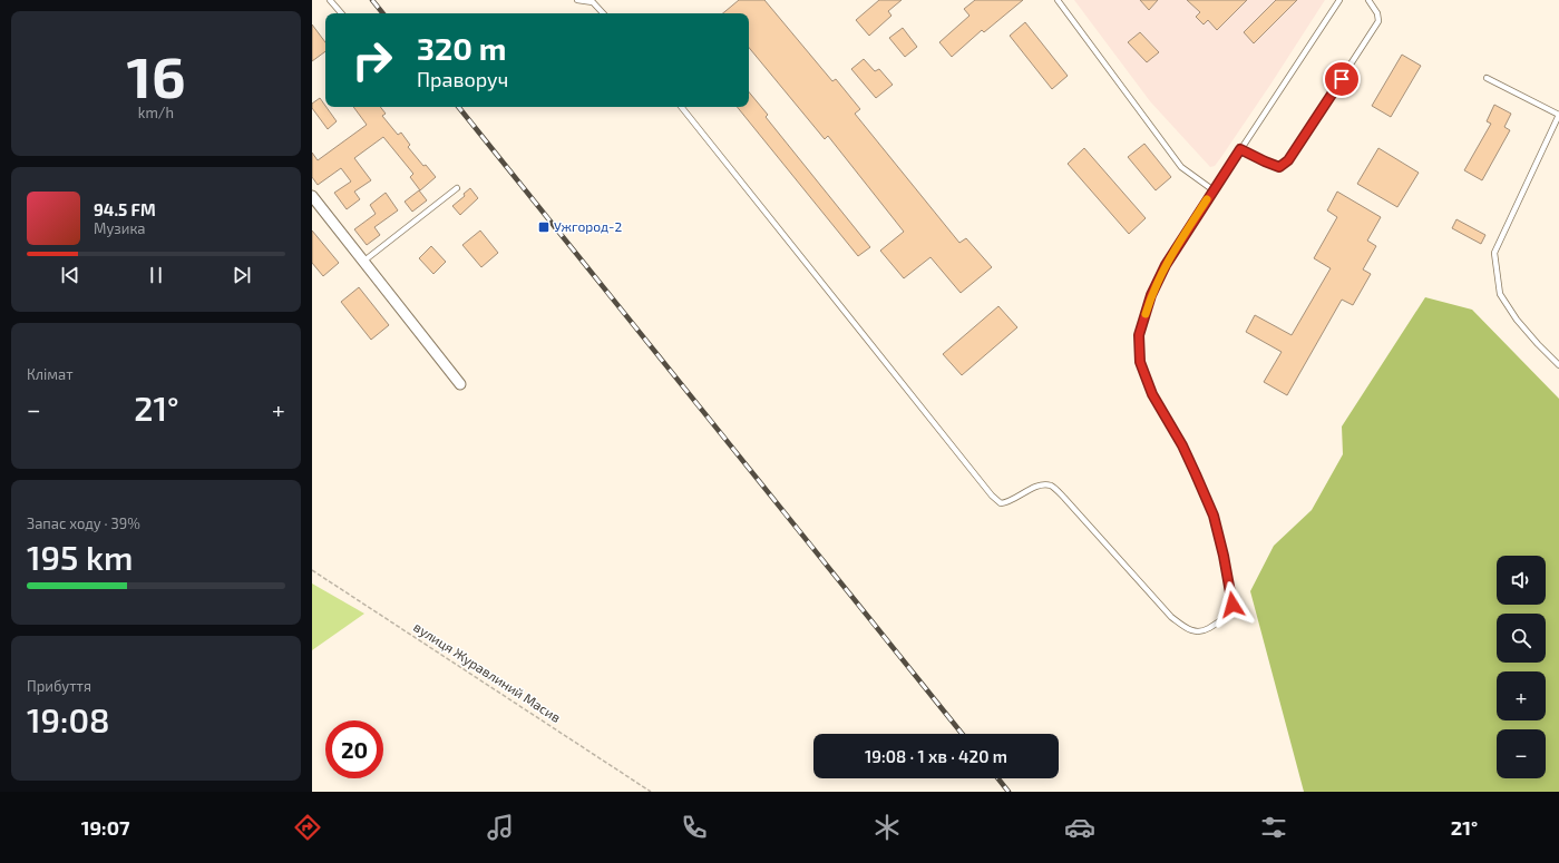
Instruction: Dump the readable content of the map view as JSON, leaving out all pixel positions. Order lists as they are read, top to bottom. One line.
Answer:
{"streets":{"path":["вулиця Журавлиний Масив"]},"places":{"transit":["Ужгород-2"]},"page":{"tile":[["16","km/h"],"Клімат",["Запас ходу · 39%","195 km"],["Прибуття","19:08"]],"turn":["320 m","Праворуч"],"song":["94.5 FM","Музика"],"heat":["−","21°","+"],"map_buttons":["+","−"],"limit":"20","trip":"19:08 · 1 хв · 420 m","tabs":["19:07","21°"]}}
